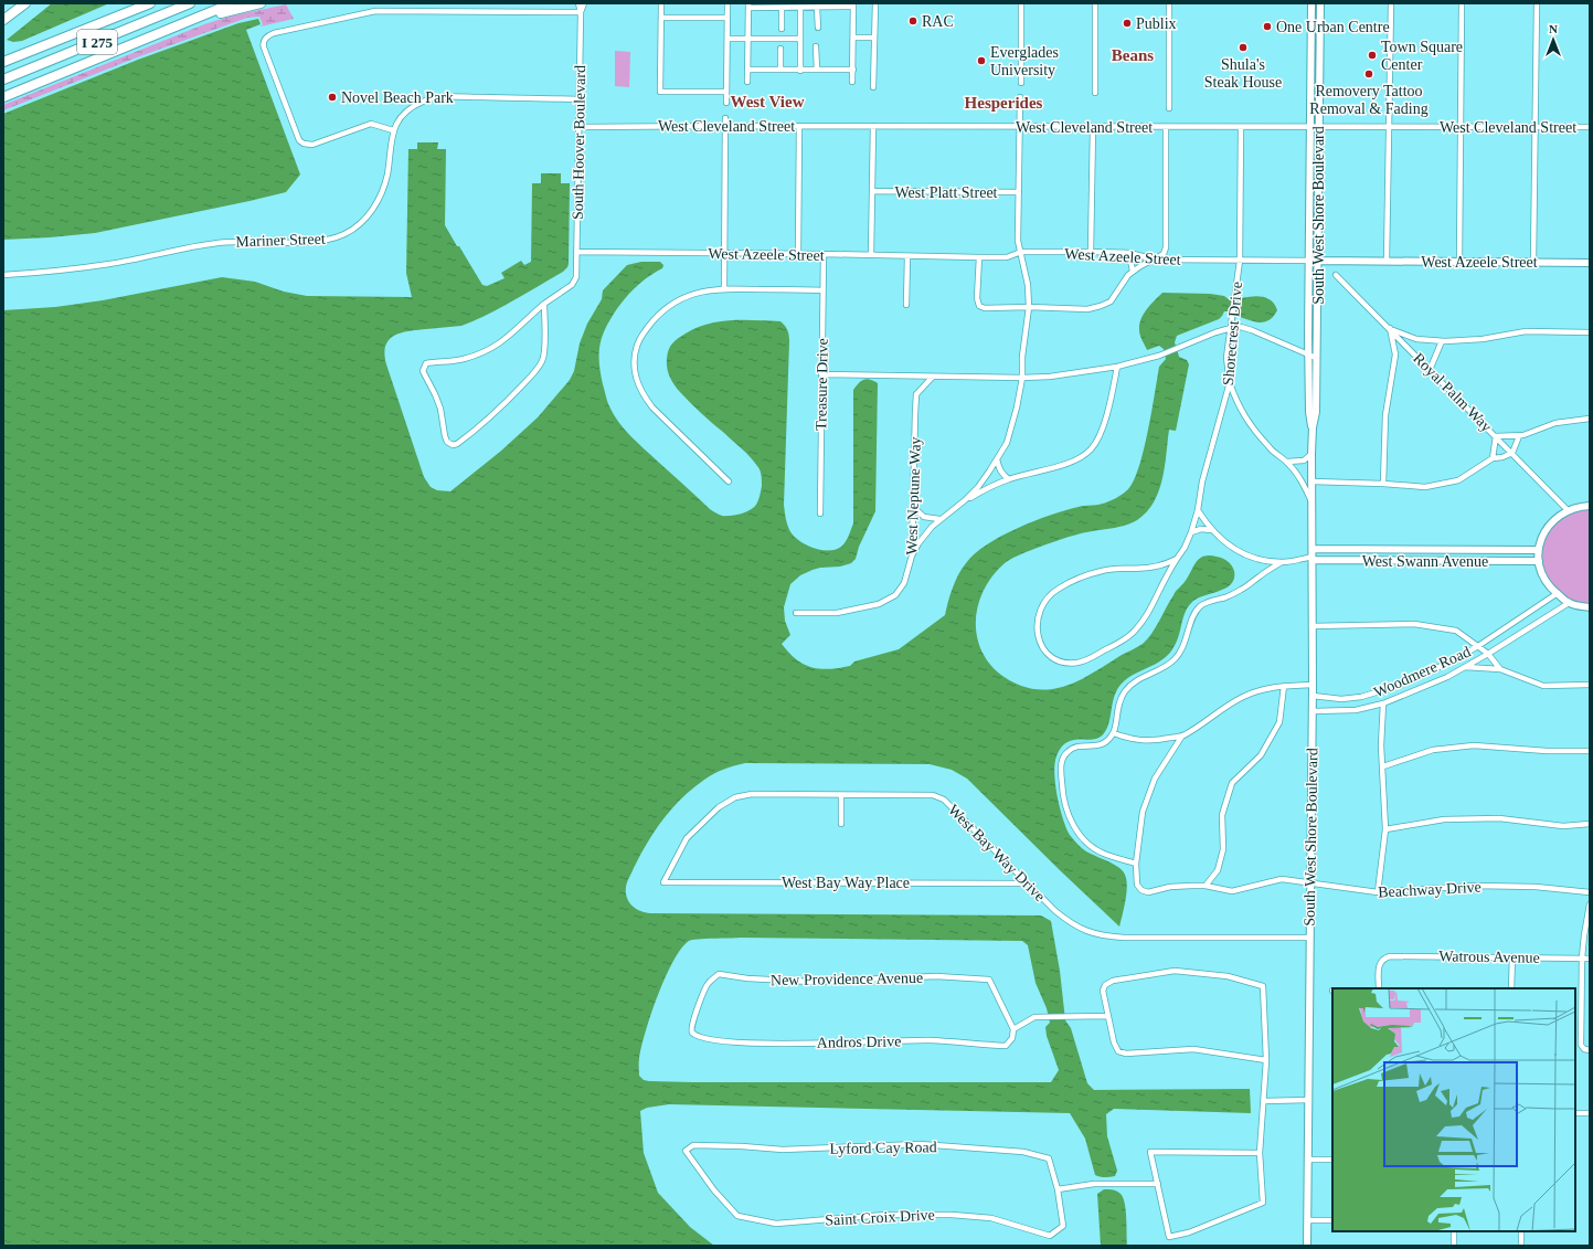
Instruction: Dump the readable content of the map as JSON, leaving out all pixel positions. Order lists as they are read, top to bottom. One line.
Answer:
{"streets":{"highway":["I 275"],"street":["West Cleveland Street","South Hoover Boulevard","West Platt Street","South West Shore Boulevard","Mariner Street","West Azeele Street","Shorecrest Drive","Treasure Drive","Royal Palm Way","West Neptune Way","West Swann Avenue","Woodmere Road","West Bay Way Drive","West Bay Way Place","Beachway Drive","Watrous Avenue","New Providence Avenue","Andros Drive","Lyford Cay Road","Saint Croix Drive"]},"crossings":[["West Cleveland Street","South Hoover Boulevard"],["West Cleveland Street","South West Shore Boulevard"],["West Cleveland Street","Shorecrest Drive"],["South Hoover Boulevard","Mariner Street"],["South Hoover Boulevard","West Azeele Street"],["South West Shore Boulevard","West Azeele Street"],["South West Shore Boulevard","West Swann Avenue"],["South West Shore Boulevard","Woodmere Road"],["South West Shore Boulevard","West Bay Way Drive"],["South West Shore Boulevard","Beachway Drive"],["West Azeele Street","Shorecrest Drive"],["West Azeele Street","Treasure Drive"],["Shorecrest Drive","West Swann Avenue"],["West Bay Way Drive","West Bay Way Place"],["New Providence Avenue","Andros Drive"],["Lyford Cay Road","Saint Croix Drive"]],"districts":["Beans","West View","Hesperides"],"places":["RAC","Publix","One Urban Centre","Shula's Steak House","Town Square Center","Everglades University","Removery Tattoo Removal & Fading","Novel Beach Park"],"north":"top"}
